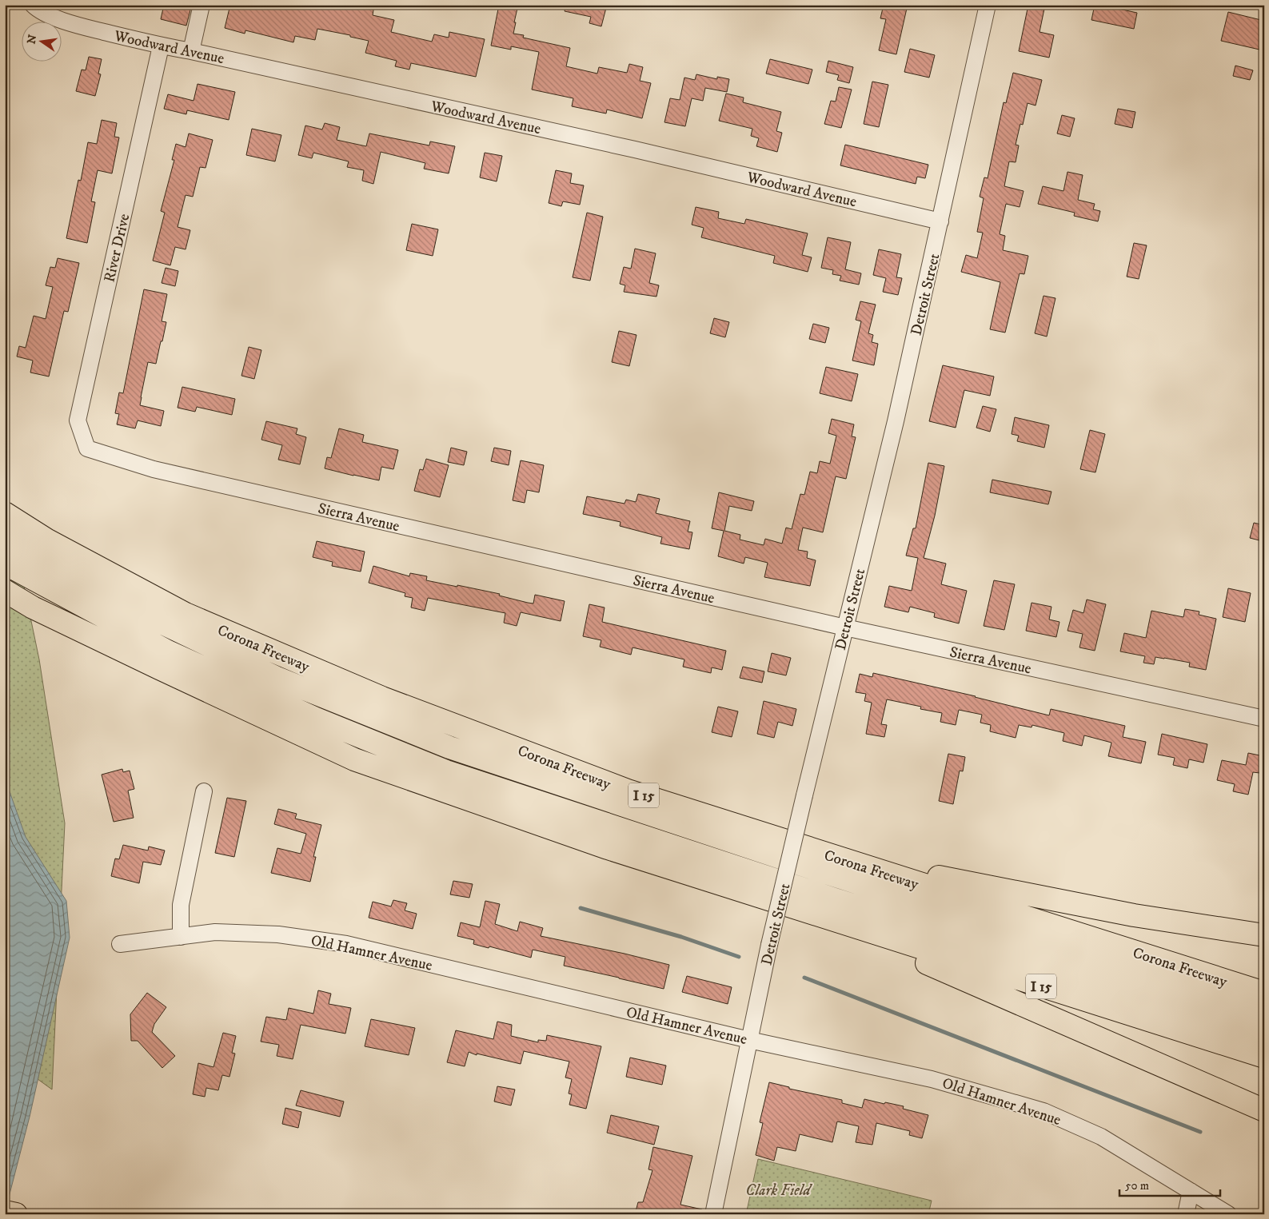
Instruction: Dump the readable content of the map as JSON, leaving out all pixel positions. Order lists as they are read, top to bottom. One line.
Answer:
{"streets":{"main road":["Corona Freeway","I 15"],"street":["Woodward Avenue","River Drive","Detroit Street","Sierra Avenue","Old Hamner Avenue"]},"crossings":[["Woodward Avenue","River Drive"],["Woodward Avenue","Detroit Street"],["River Drive","Sierra Avenue"],["Detroit Street","Sierra Avenue"],["Detroit Street","Old Hamner Avenue"]],"parks":["Clark Field"],"scale_bar":"50 m","north":"left"}
